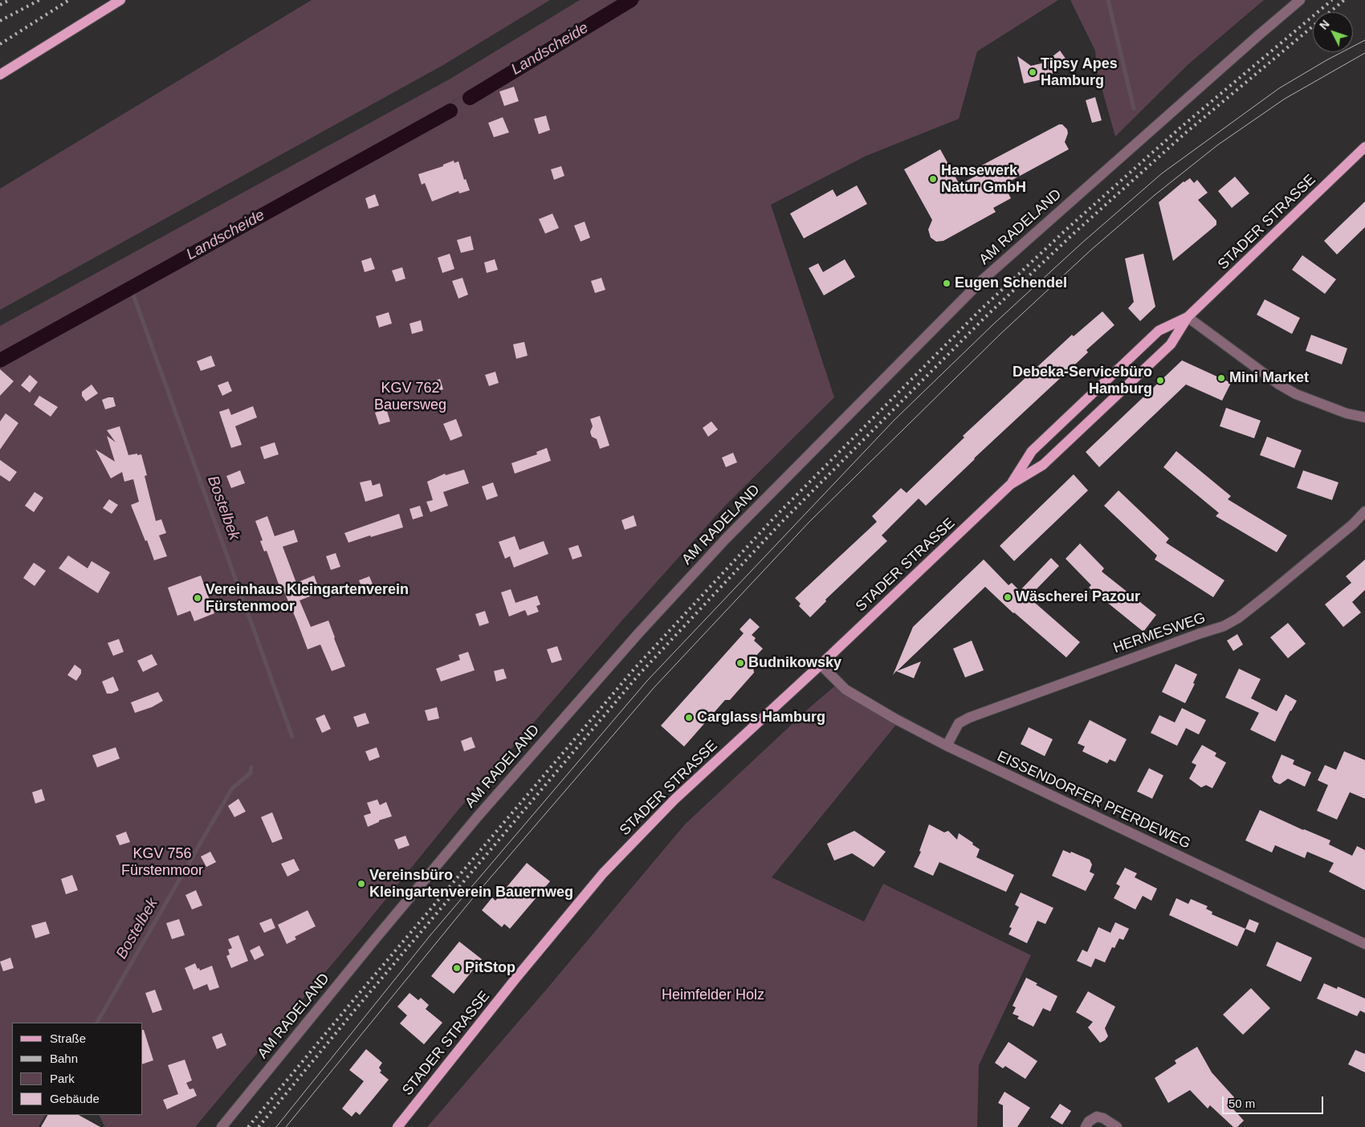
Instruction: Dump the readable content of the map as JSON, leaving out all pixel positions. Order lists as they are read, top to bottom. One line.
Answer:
{"streets":{"main road":["STADER STRASSE"],"street":["AM RADELAND","HERMESWEG","EISSENDORFER PFERDEWEG"]},"crossings":[["STADER STRASSE","EISSENDORFER PFERDEWEG"],["HERMESWEG","EISSENDORFER PFERDEWEG"]],"water":["Landscheide","Bostelbek"],"parks":["KGV 762 Bauersweg","KGV 756 Fürstenmoor","Heimfelder Holz"],"places":["Tipsy Apes Hamburg","Hansewerk Natur GmbH","Eugen Schendel","Mini Market","Debeka-Servicebüro Hamburg","Wäscherei Pazour","Vereinhaus Kleingartenverein Fürstenmoor","Budnikowsky","Carglass Hamburg","Vereinsbüro Kleingartenverein Bauernweg","PitStop"],"legend":["Straße","Bahn","Park","Gebäude"],"scale_bar":"50 m","north":"top left"}
